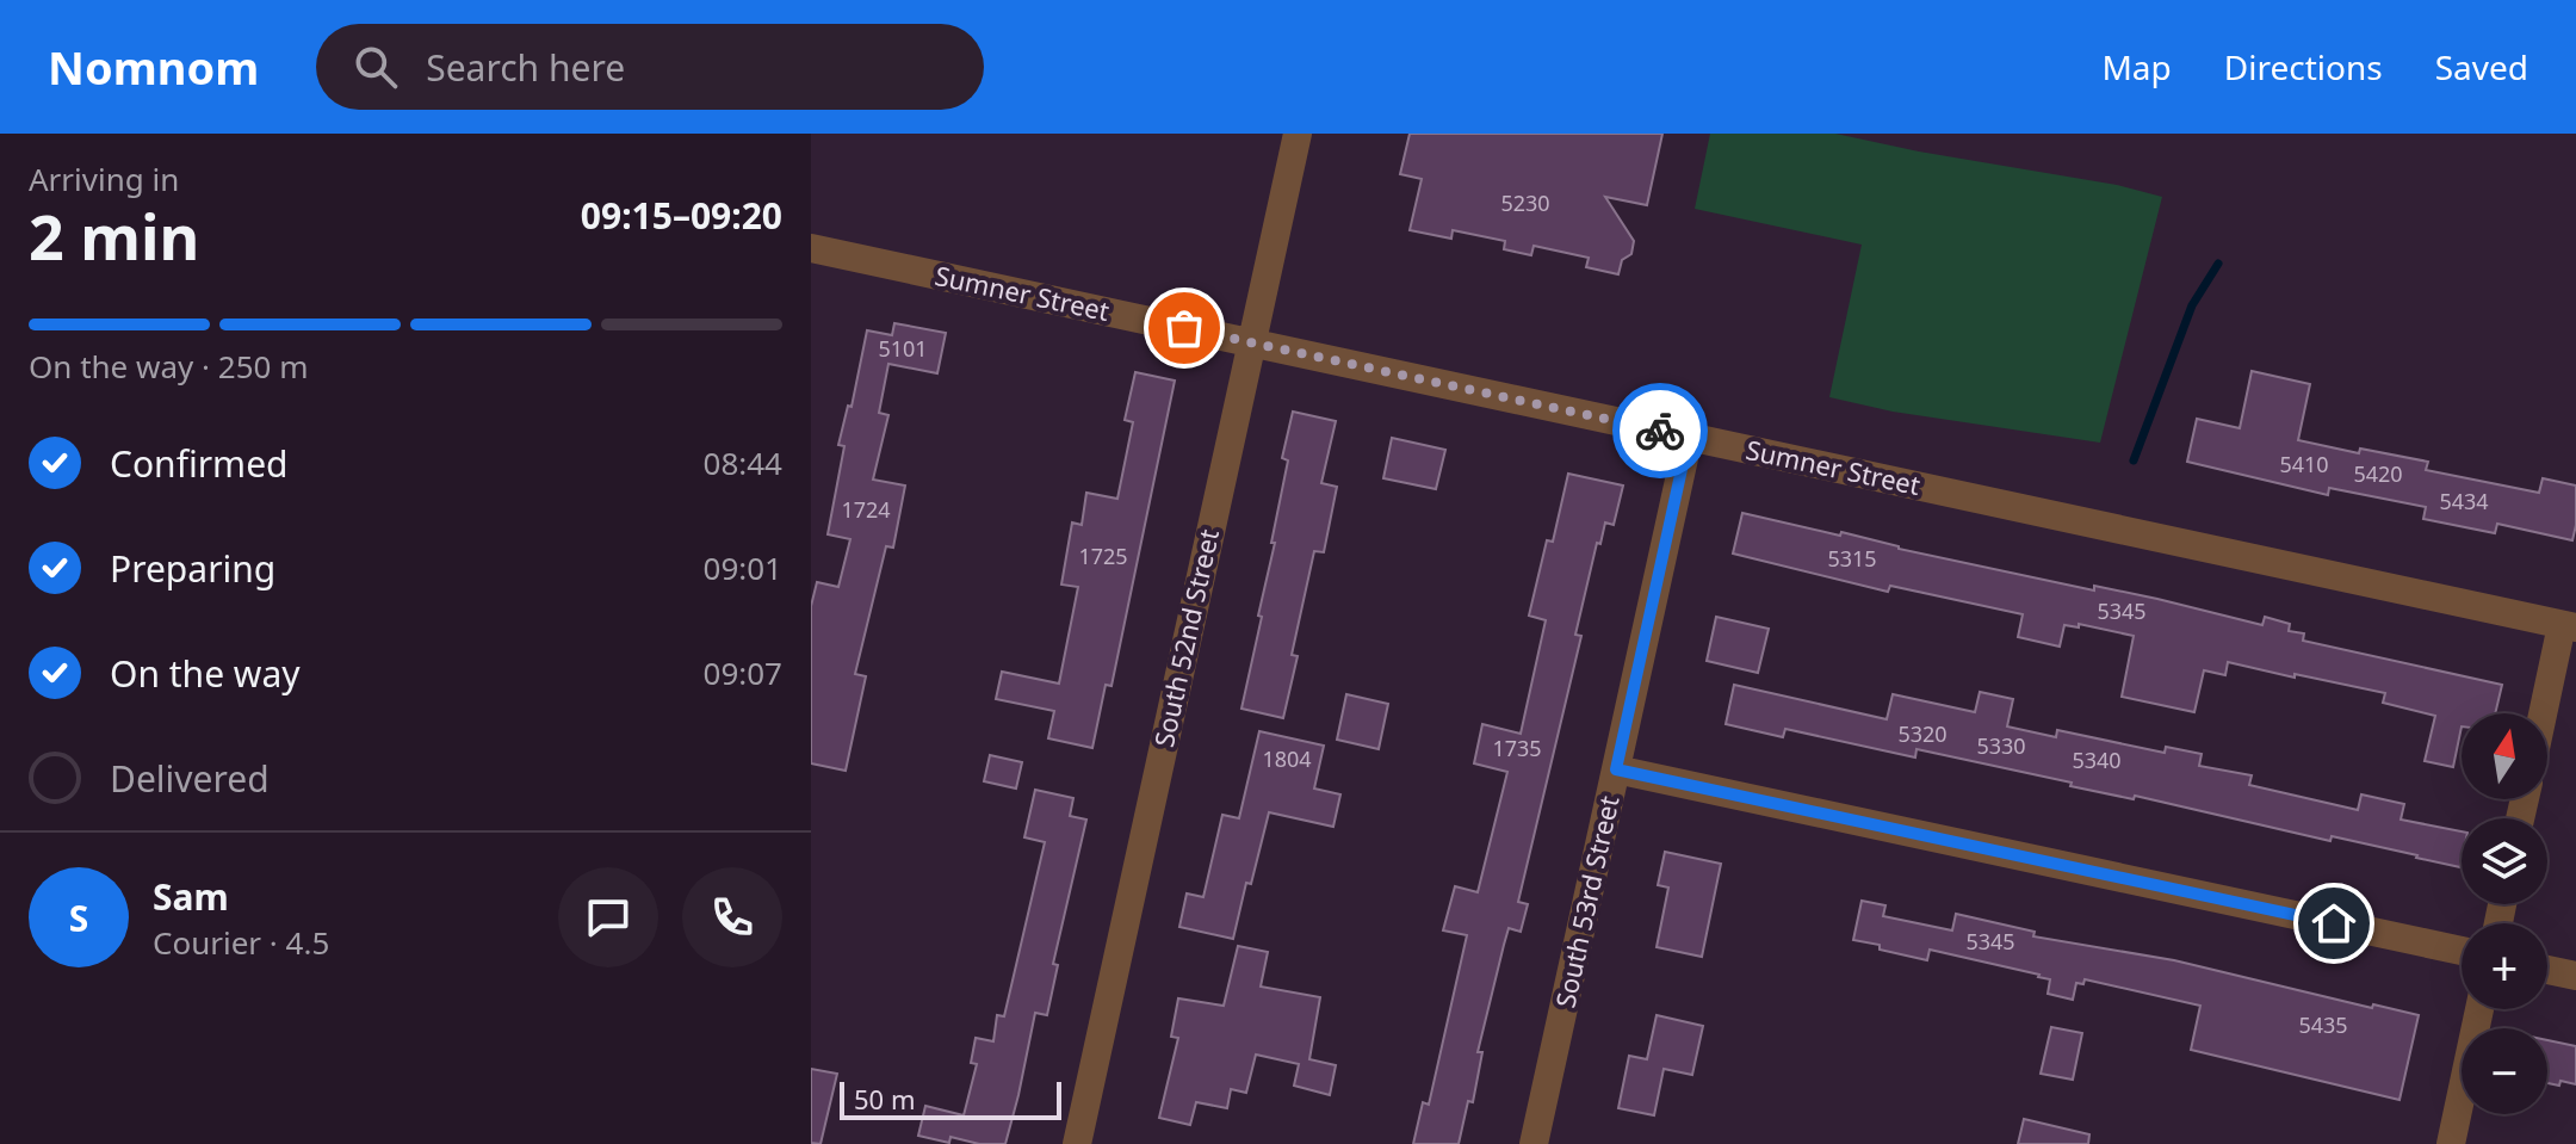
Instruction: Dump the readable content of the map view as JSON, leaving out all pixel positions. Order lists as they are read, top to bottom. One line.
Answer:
{"streets":{"street":["Sumner Street","South 52nd Street","South 53rd Street"]},"crossings":[["Sumner Street","South 52nd Street"],["Sumner Street","South 53rd Street"]],"house_numbers":["5230","5101","5410","5420","5434","1724","1725","5315","5345","5320","5330","1735","1804","5340","5345","5435"],"scale_bar":"50 m","north":"top","page":{"header":"Nomnom","search":"Search here","nav":["Map","Directions","Saved"],"heading":["2 min","Arriving in","09:15–09:20"],"panel":["Sam","Courier · 4.5"],"bar":"On the way · 250 m","list":[["Confirmed","08:44"],["Preparing","09:01"],["On the way","09:07"],"Delivered"],"map_buttons":["+","−"],"round":"S","scale":"50 m"}}
